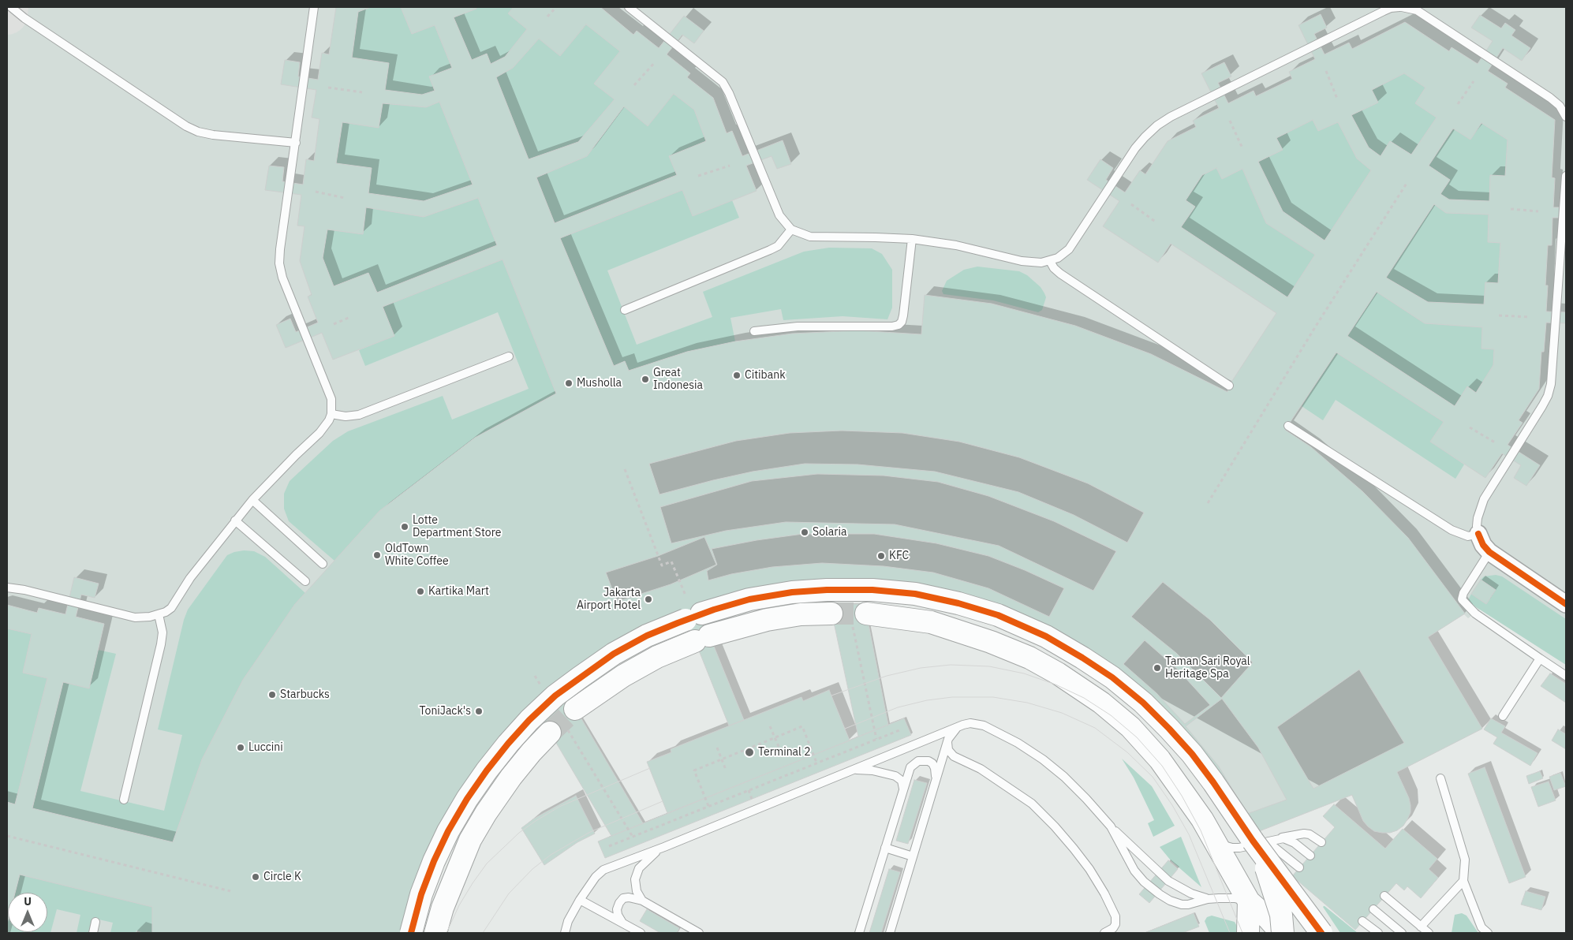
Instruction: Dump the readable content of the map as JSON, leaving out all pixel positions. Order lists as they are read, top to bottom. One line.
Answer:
{"places":["Citibank","Great Indonesia","Musholla","Lotte Department Store","Solaria","OldTown White Coffee","KFC","Kartika Mart","Jakarta Airport Hotel","Taman Sari Royal Heritage Spa","Starbucks","ToniJack's","Luccini","Terminal 2","Circle K"],"north":"top"}
